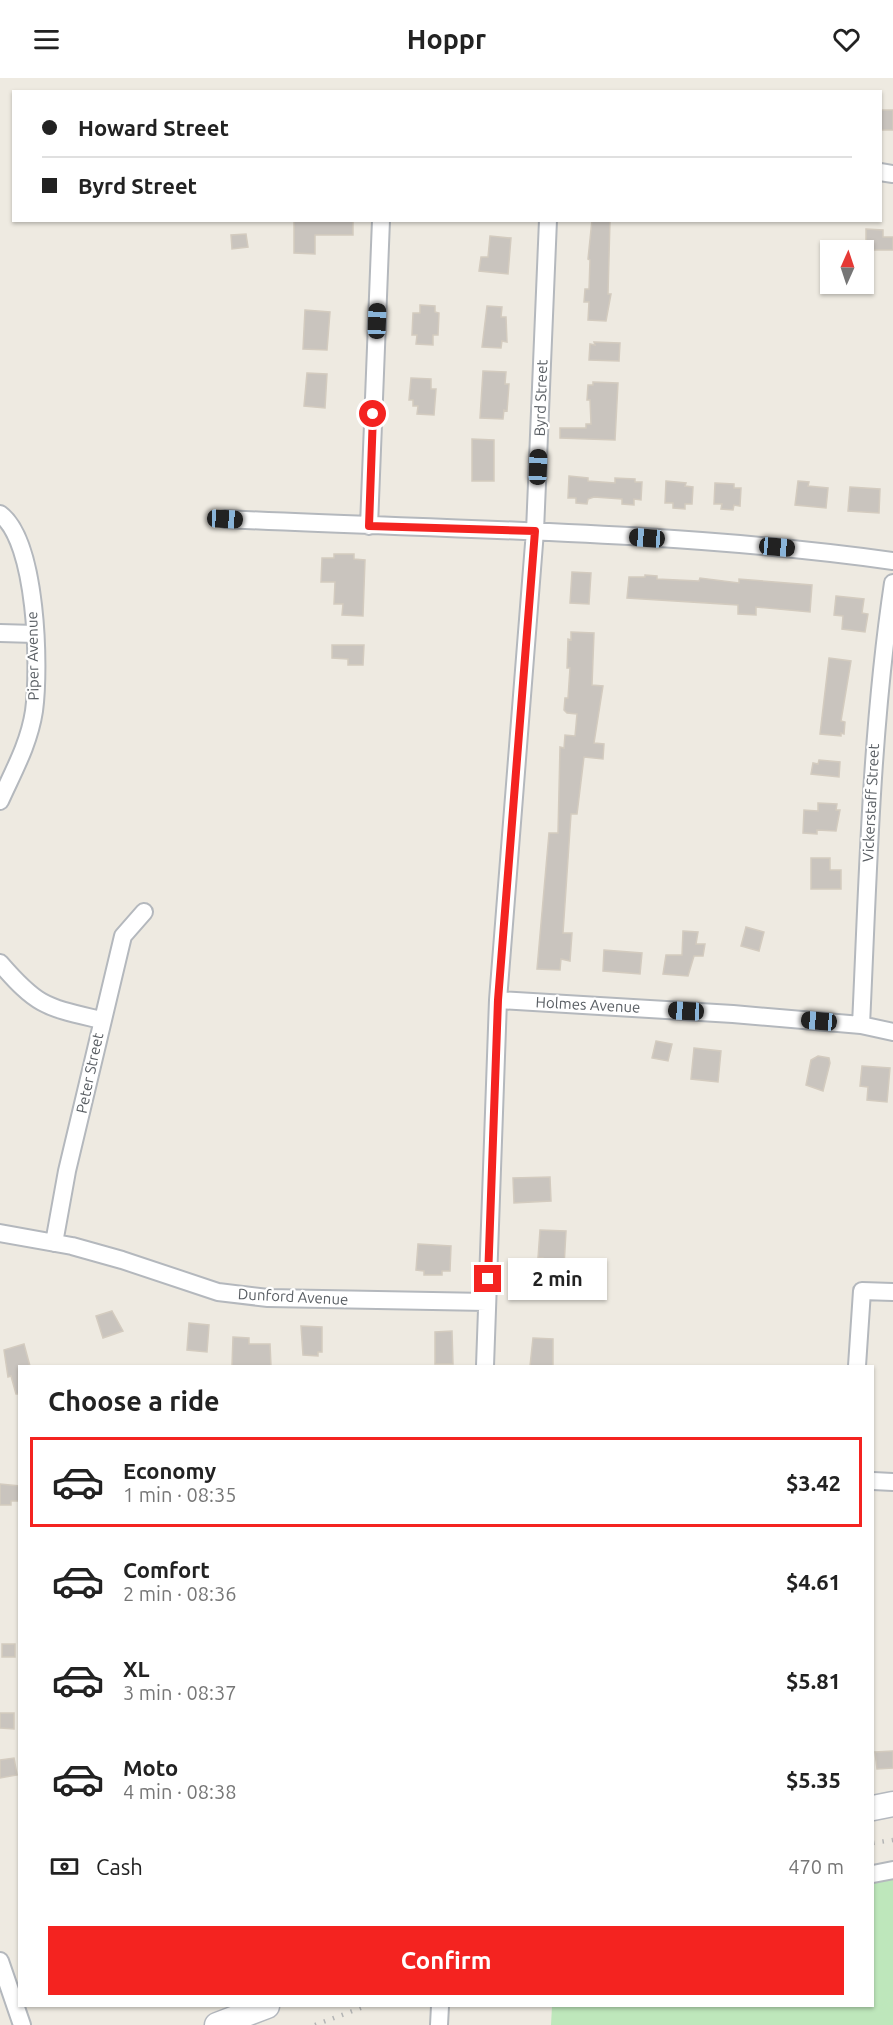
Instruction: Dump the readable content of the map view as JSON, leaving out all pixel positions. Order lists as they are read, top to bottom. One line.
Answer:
{"streets":{"street":["Byrd Street","Piper Avenue","Vickerstaff Street","Holmes Avenue","Peter Street","Dunford Avenue"]},"crossings":[["Byrd Street","Holmes Avenue"],["Byrd Street","Dunford Avenue"],["Vickerstaff Street","Holmes Avenue"],["Peter Street","Dunford Avenue"]],"north":"top","page":{"header":"Hoppr","banner":["Howard Street","Byrd Street"],"bubble":"2 min","heading":"Choose a ride","list":[{"name":"Economy","note":"1 min · 08:35","value":"$3.42"},{"name":"Comfort","note":"2 min · 08:36","value":"$4.61"},{"name":"XL","note":"3 min · 08:37","value":"$5.81"},{"name":"Moto","note":"4 min · 08:38","value":"$5.35"}],"pay":["Cash","470 m"],"buttons":"Confirm"}}
